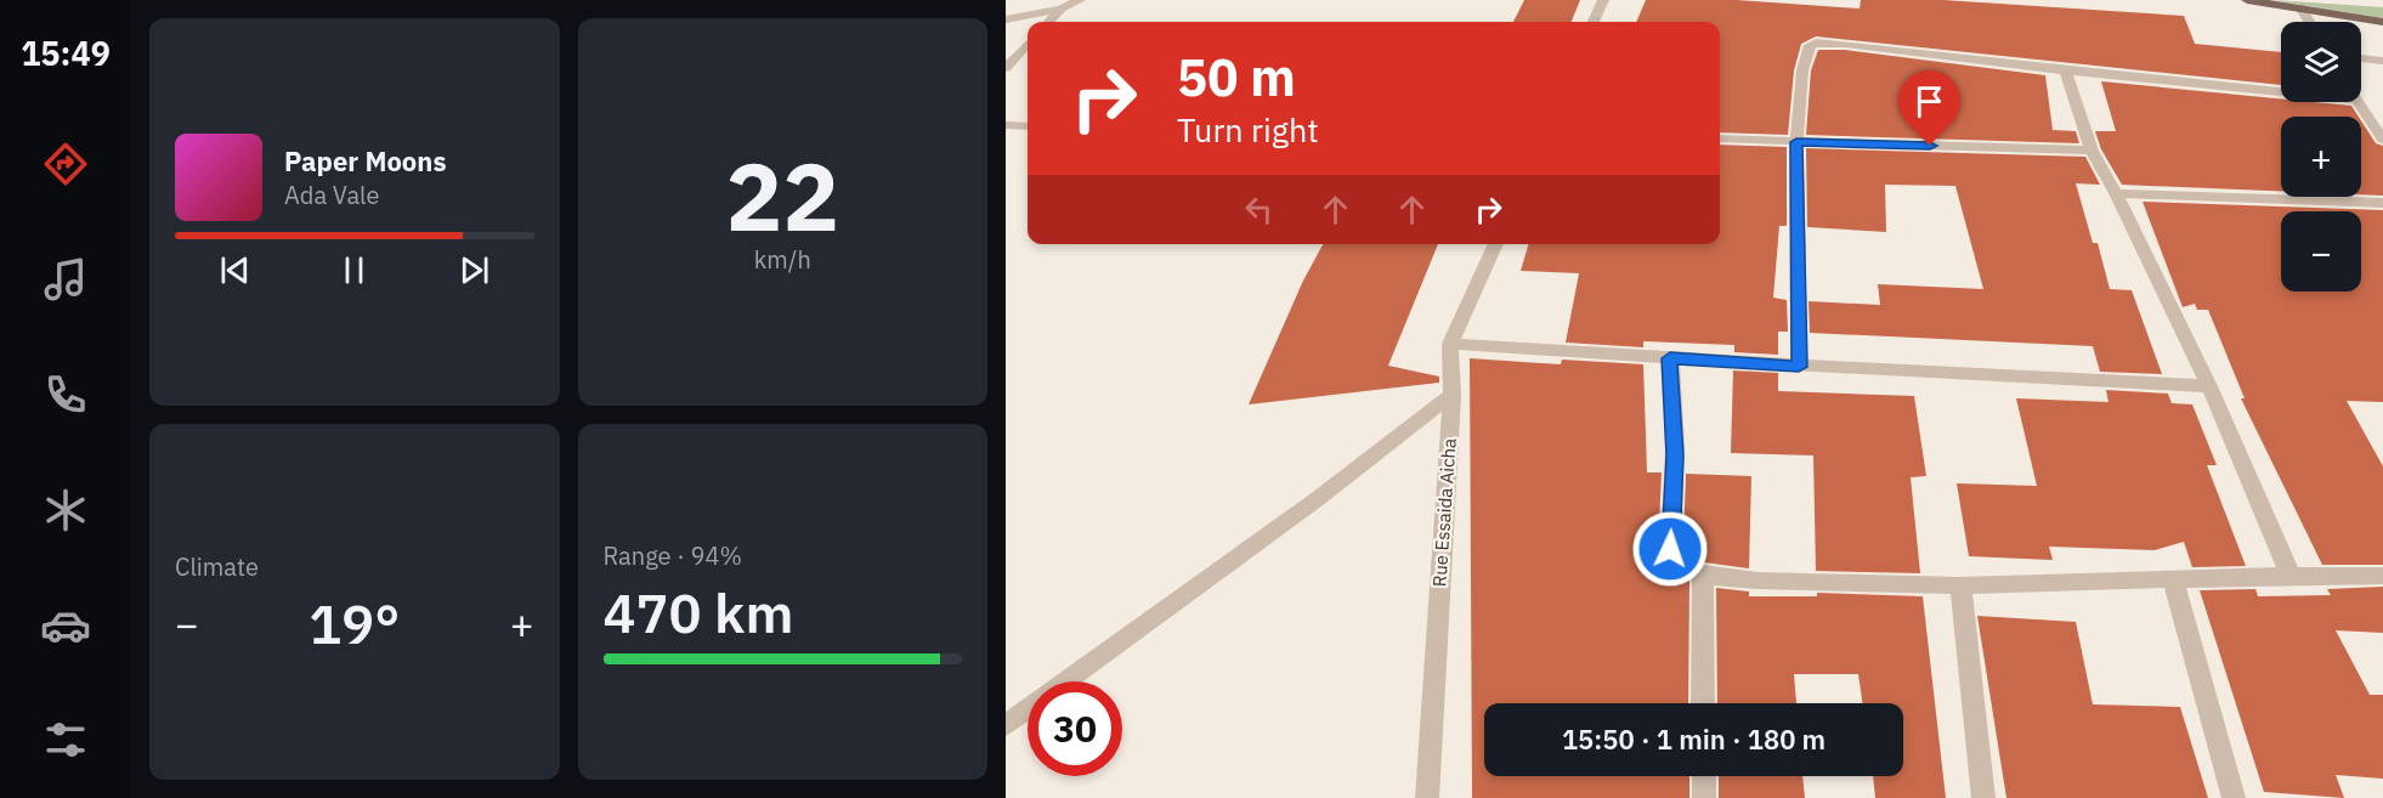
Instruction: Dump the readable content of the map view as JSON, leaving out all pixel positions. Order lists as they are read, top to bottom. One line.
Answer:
{"streets":{"street":["Rue Essaida Aicha"]},"page":{"tabs":"15:49","tile":[["22","km/h"],"Climate",["Range · 94%","470 km"]],"map_buttons":["+","−"],"turn":["50 m","Turn right"],"song":["Paper Moons","Ada Vale"],"heat":["−","19°","+"],"limit":"30","trip":"15:50 · 1 min · 180 m"}}
